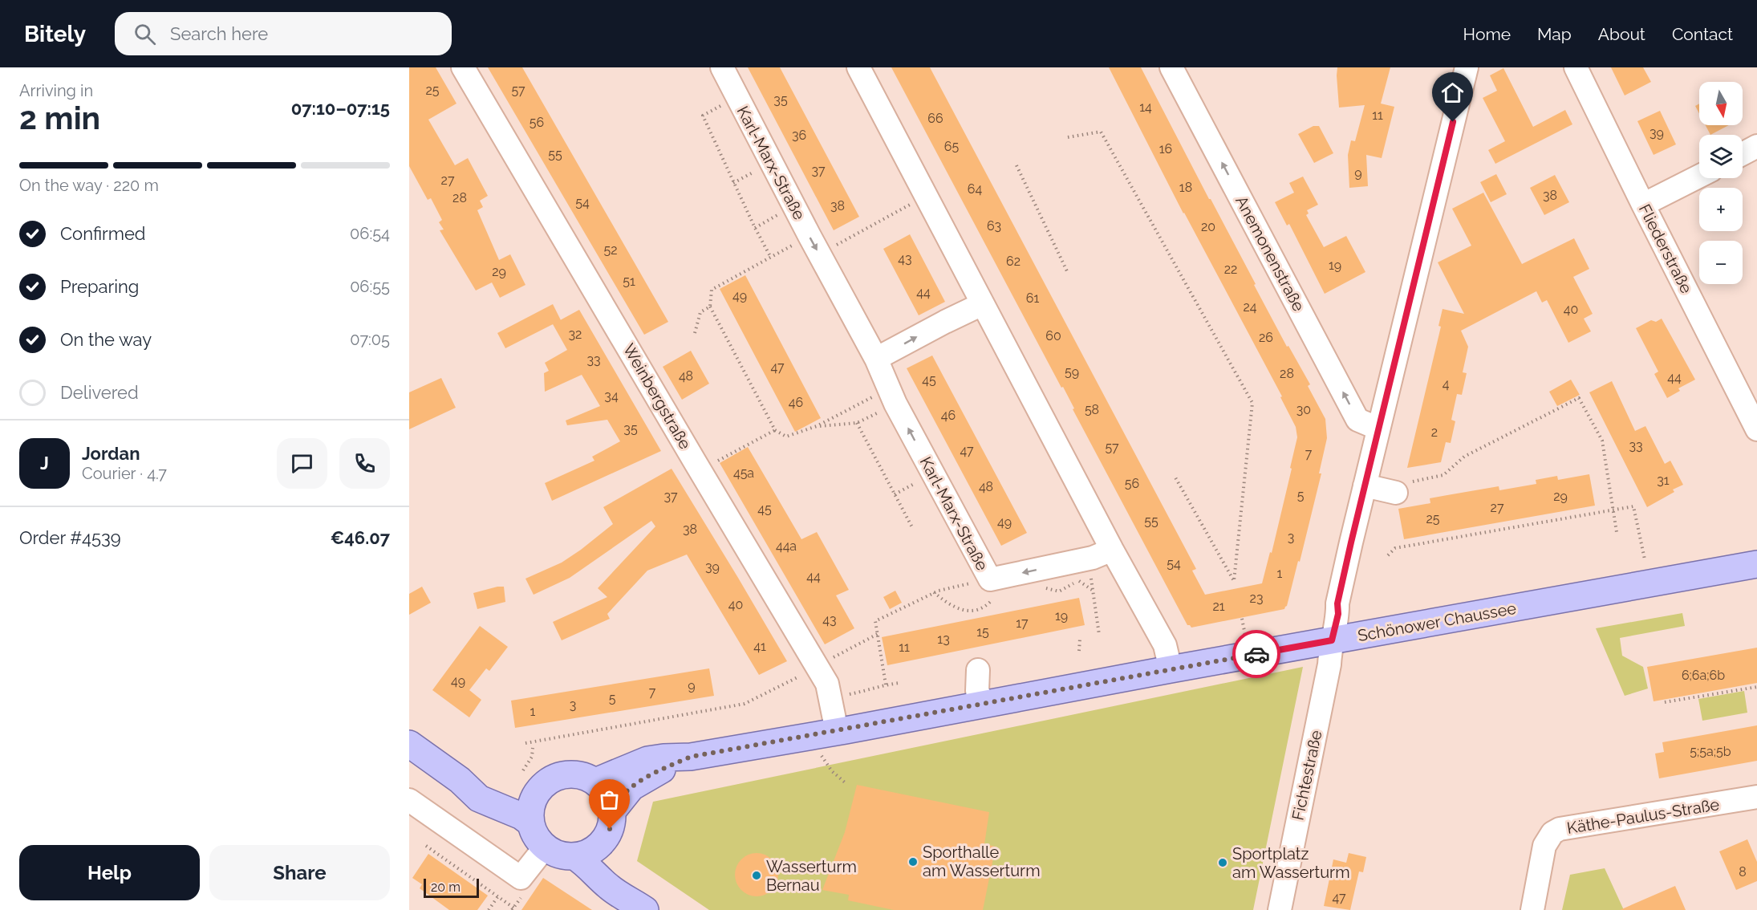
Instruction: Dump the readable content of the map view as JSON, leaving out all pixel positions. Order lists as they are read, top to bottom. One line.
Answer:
{"streets":{"main road":["Schönower Chaussee"],"street":["Karl-Marx-Straße","Fliederstraße","Anemonenstraße","Weinbergstraße","Fichtestraße","Käthe-Paulus-Straße"]},"crossings":[["Anemonenstraße","Fichtestraße"],["Weinbergstraße","Schönower Chaussee"],["Schönower Chaussee","Fichtestraße"]],"one_way":["Anemonenstraße"],"places":["Sporthalle am Wasserturm","Sportplatz am Wasserturm","Wasserturm Bernau"],"house_numbers":["25","57","35","14","11","66","56","39","36","65","16","55","37","9","27","18","64","38","28","54","38","63","20","52","43","62","19","22","29","51","44","49","61","24","40","32","60","26","33","47","59","28","48","44","45","4","34","46","58","30","46","35","2","33","57","47","7","45a","31","56","48","5","37","29","27","45","25","55","49","38","3","44a","54","39","1","44","23","40","21","19","43","17","15","13","41","11","6;6a;6b","49","9","7","5","3","1","5;5a;5b","8","47"],"scale_bar":"20 m","north":"bottom","page":{"header":"Bitely","search":"Search here","nav":["Home","Map","About","Contact"],"heading":["2 min","Arriving in","07:10–07:15"],"panel":["Jordan","Courier · 4.7","Order #4539","€46.07"],"map_buttons":["+","−"],"bar":"On the way · 220 m","list":[["Confirmed","06:54"],["Preparing","06:55"],["On the way","07:05"],"Delivered"],"round":"J","buttons":["Help","Share"],"scale":"20 m"}}
